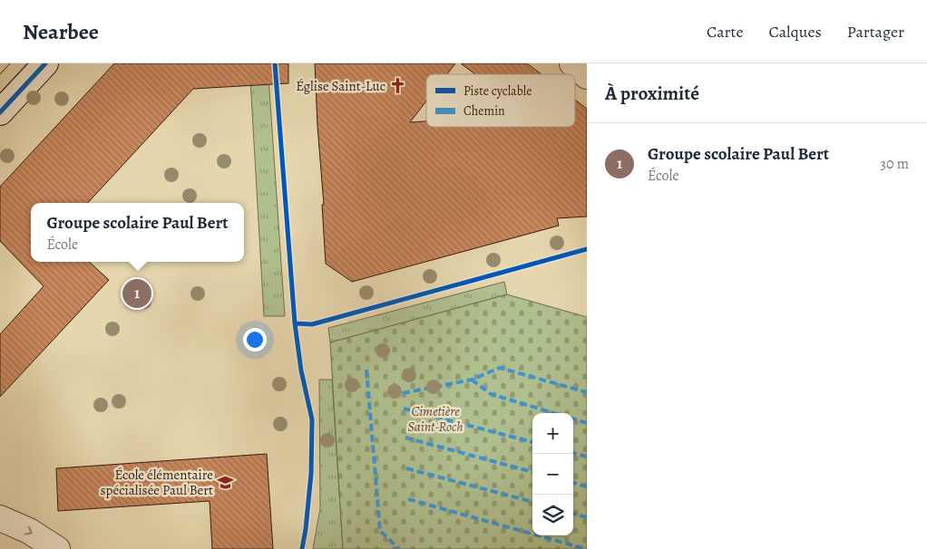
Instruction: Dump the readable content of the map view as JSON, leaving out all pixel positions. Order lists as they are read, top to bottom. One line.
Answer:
{"parks":["Cimetière Saint-Roch"],"places":{"church":["Église Saint-Luc"],"school or university":["École élémentaire spécialisée Paul Bert"]},"legend":["Piste cyclable","Chemin"],"page":{"header":"Nearbee","nav":["Carte","Calques","Partager"],"heading":"À proximité","list":[{"mark":"1","name":"Groupe scolaire Paul Bert","note":"École","value":"30 m"}],"popup":["Groupe scolaire Paul Bert","École"],"pins":"1","map_buttons":["+","−"]}}
